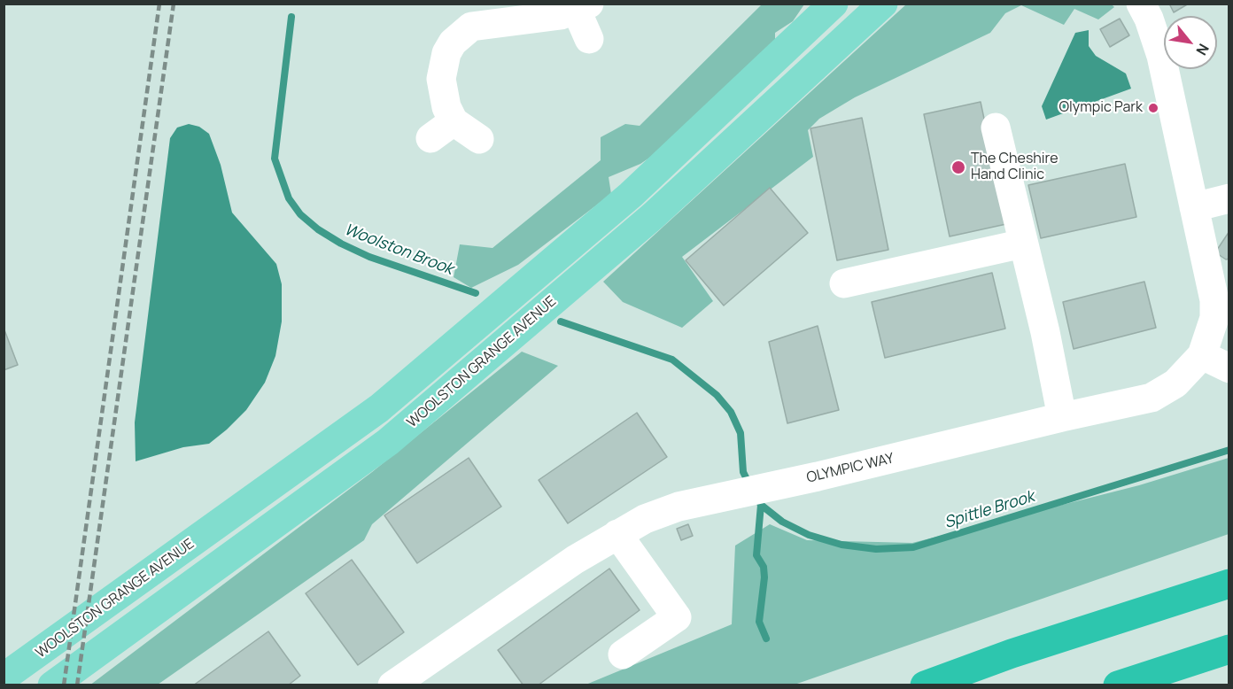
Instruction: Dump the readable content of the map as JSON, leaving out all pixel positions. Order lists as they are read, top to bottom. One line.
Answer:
{"streets":{"main road":["WOOLSTON GRANGE AVENUE"],"street":["OLYMPIC WAY"]},"water":["Woolston Brook","Spittle Brook"],"places":["Olympic Park","The Cheshire Hand Clinic"],"north":"bottom right"}
